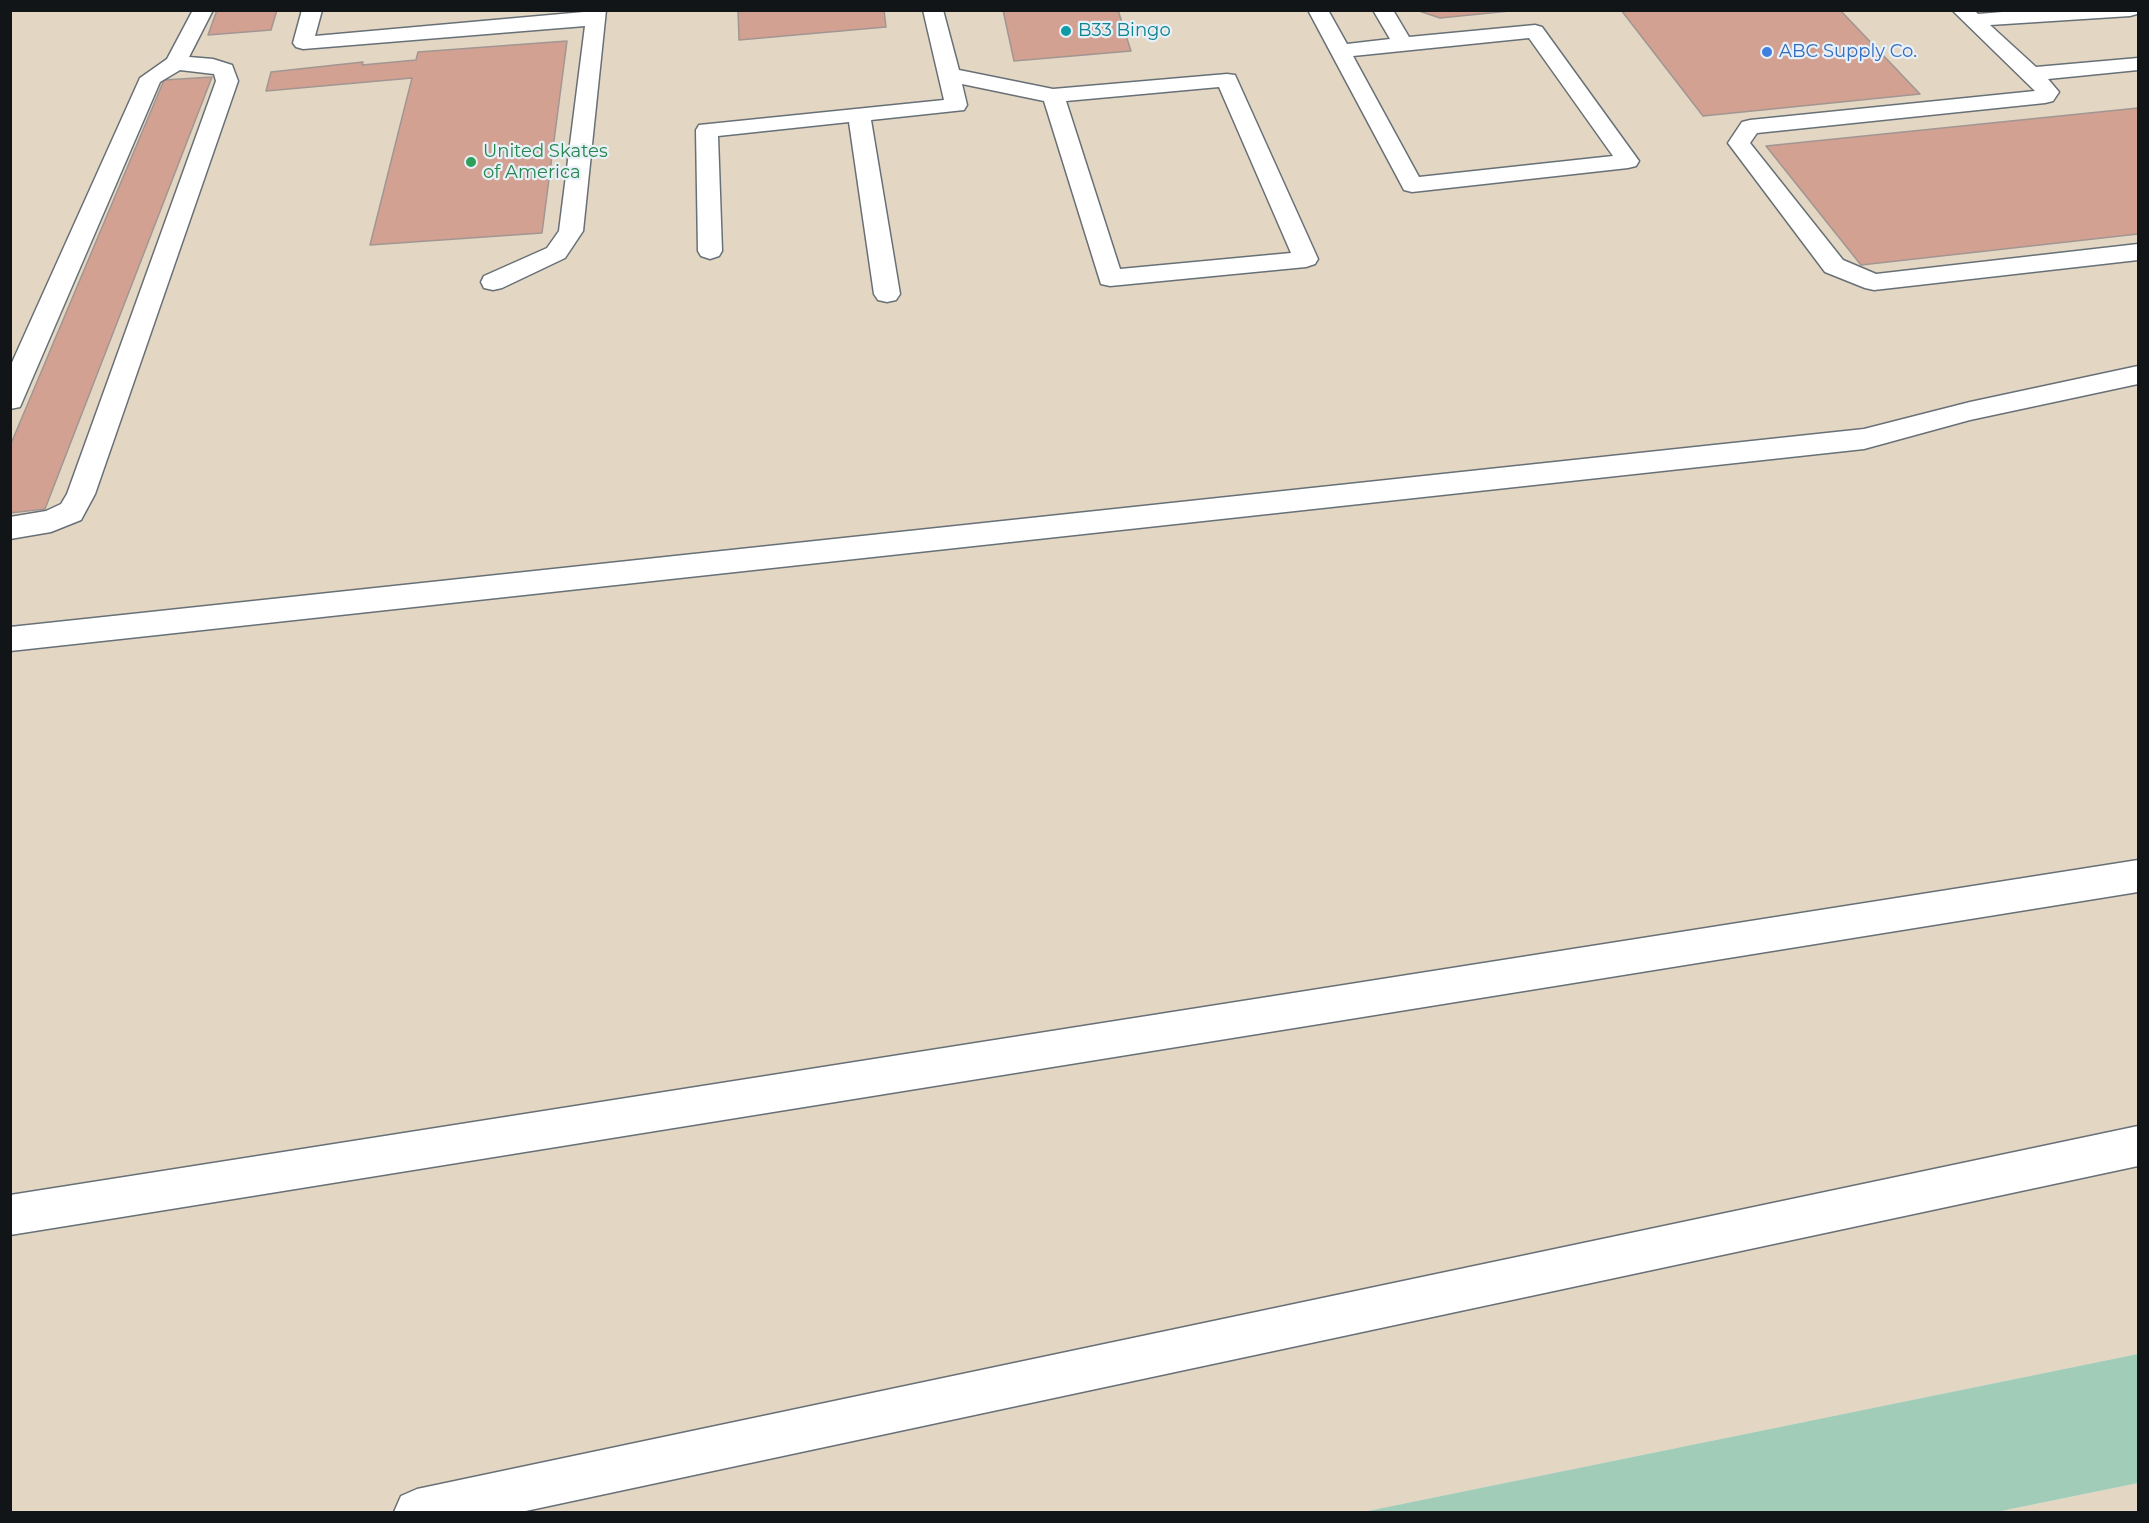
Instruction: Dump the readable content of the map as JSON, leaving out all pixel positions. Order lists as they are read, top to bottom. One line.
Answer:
{"places":["B33 Bingo","ABC Supply Co.","United Skates of America"]}
